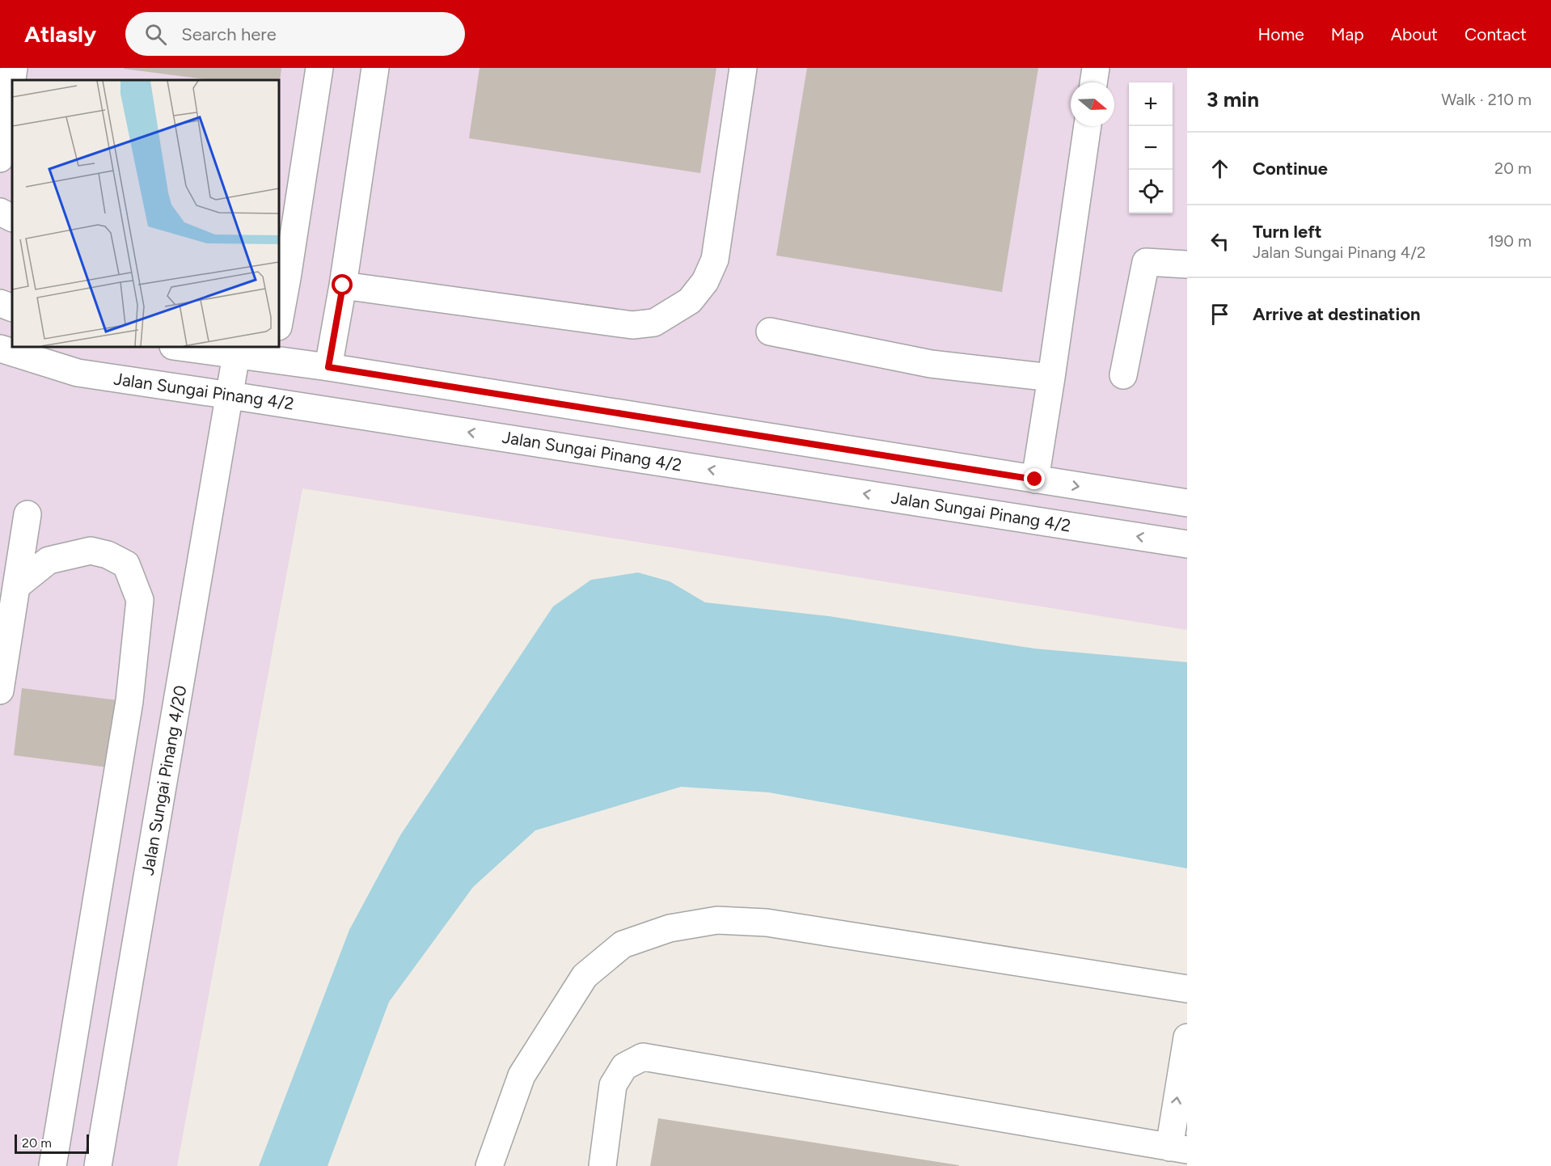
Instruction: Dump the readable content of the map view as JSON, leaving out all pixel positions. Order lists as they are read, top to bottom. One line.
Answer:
{"streets":{"street":["Jalan Sungai Pinang 4/2","Jalan Sungai Pinang 4/20"]},"crossings":[["Jalan Sungai Pinang 4/2","Jalan Sungai Pinang 4/20"]],"scale_bar":"20 m","north":"right","page":{"header":"Atlasly","search":"Search here","nav":["Home","Map","About","Contact"],"heading":["3 min","Walk · 210 m"],"map_buttons":["+","−"],"list":[["Continue","20 m"],["Turn left","Jalan Sungai Pinang 4/2","190 m"],"Arrive at destination"],"scale":"20 m"}}
